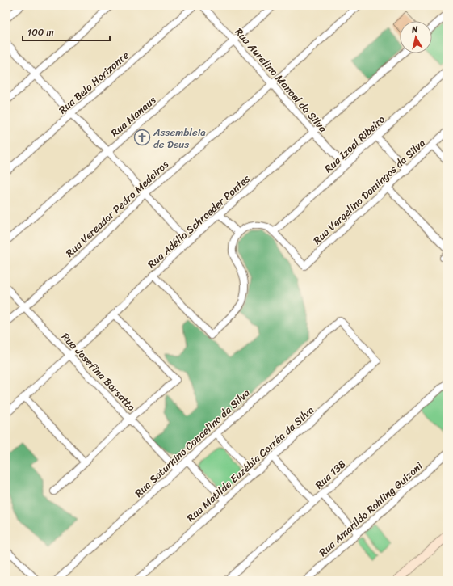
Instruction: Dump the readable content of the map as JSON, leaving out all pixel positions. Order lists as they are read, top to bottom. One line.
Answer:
{"streets":{"street":["Rua Aurelino Manoel da Silva","Rua Belo Horizonte","Rua Manaus","Rua Izoel Ribeiro","Rua Vergelino Domingos da Silva","Rua Vereador Pedro Medeiros","Rua Adélia Schroeder Pontes","Rua Josefina Borsatto","Rua Saturnino Concelino da Silva","Rua Matilde Euzébia Corrêa da Silva","Rua 138","Rua Amarildo Rohling Guizoni"]},"crossings":[["Rua Aurelino Manoel da Silva","Rua Manaus"],["Rua Aurelino Manoel da Silva","Rua Izoel Ribeiro"],["Rua Aurelino Manoel da Silva","Rua Vereador Pedro Medeiros"],["Rua Aurelino Manoel da Silva","Rua Adélia Schroeder Pontes"],["Rua Izoel Ribeiro","Rua Vergelino Domingos da Silva"],["Rua Vereador Pedro Medeiros","Rua Josefina Borsatto"],["Rua Adélia Schroeder Pontes","Rua Josefina Borsatto"],["Rua Josefina Borsatto","Rua Saturnino Concelino da Silva"],["Rua Saturnino Concelino da Silva","Rua Matilde Euzébia Corrêa da Silva"]],"places":{"church":["Assembleia de Deus"]},"scale_bar":"100 m","north":"top"}
